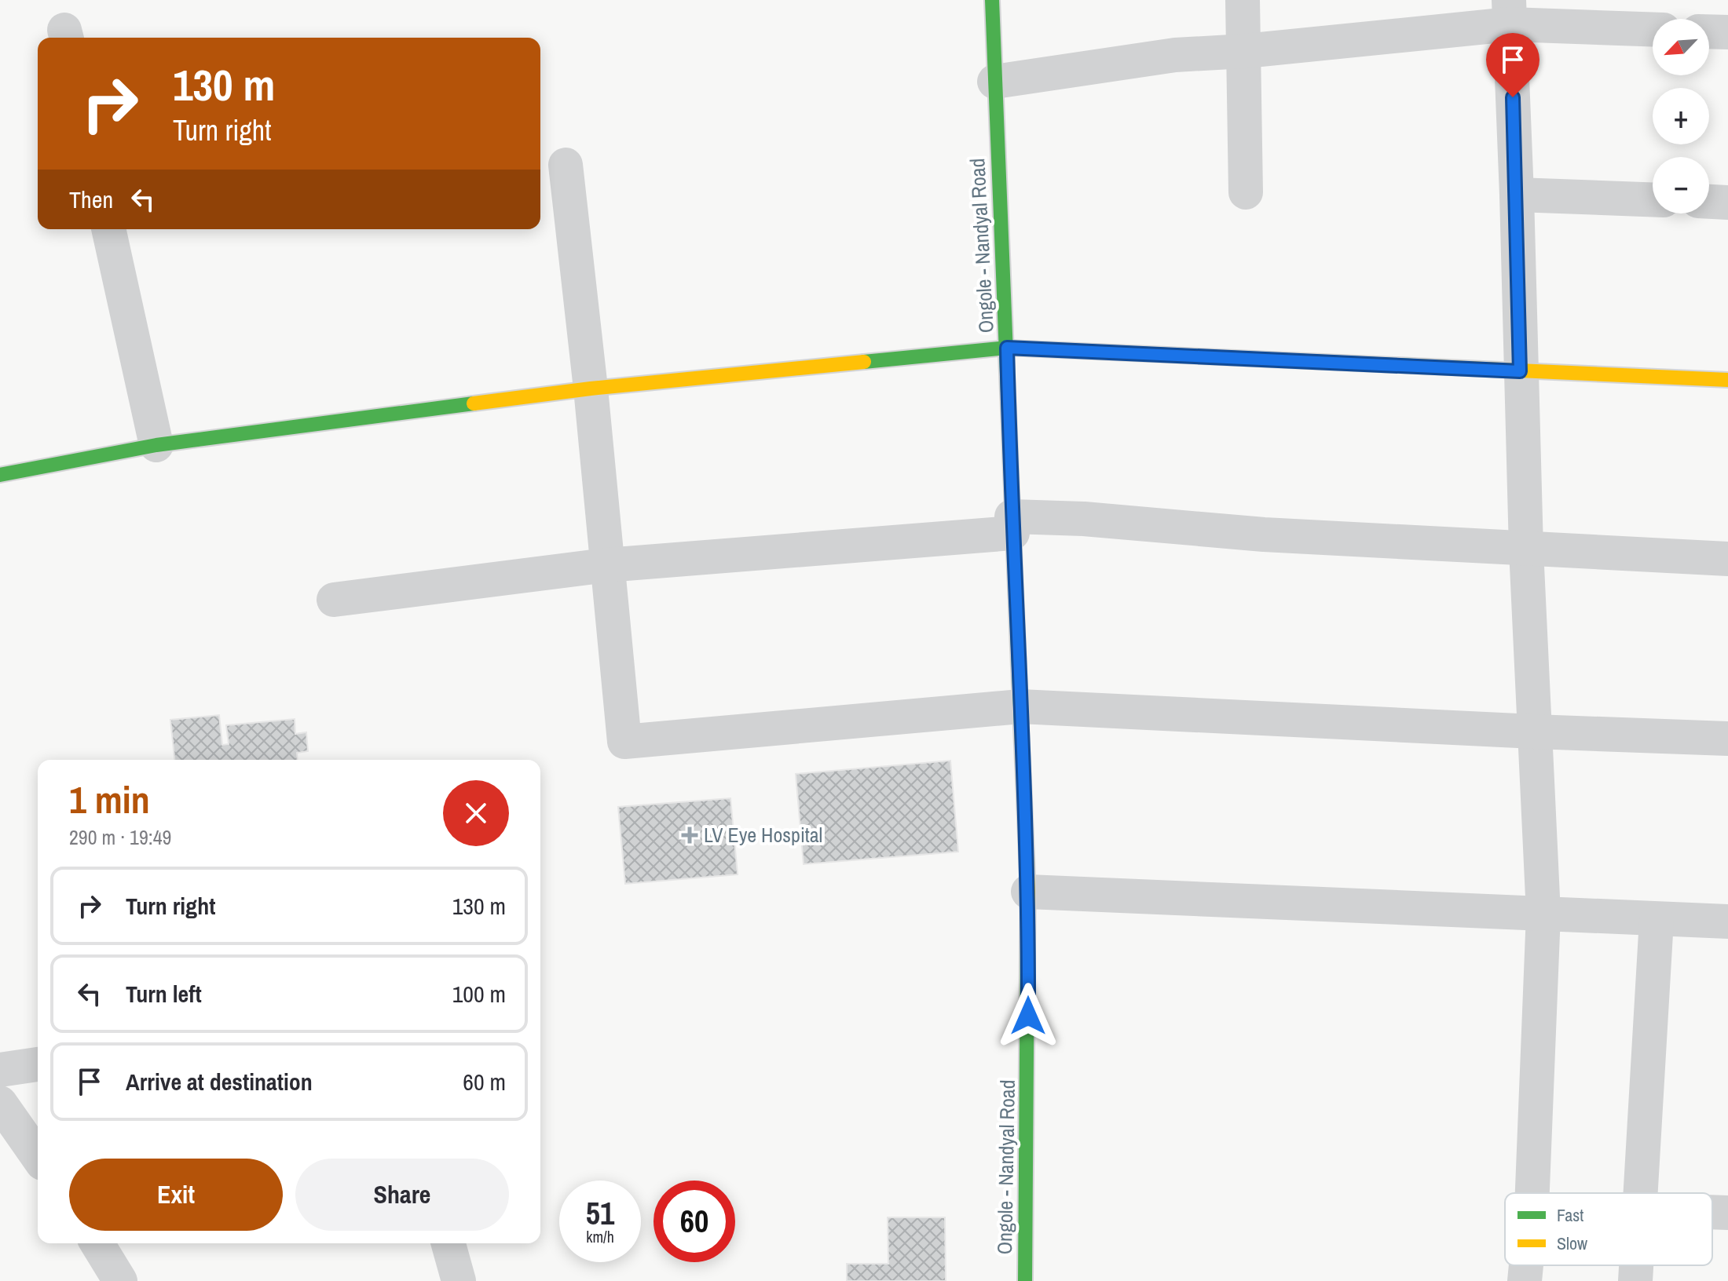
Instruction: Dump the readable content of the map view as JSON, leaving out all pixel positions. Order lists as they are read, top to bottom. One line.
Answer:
{"streets":{"street":["Ongole - Nandyal Road"]},"places":{"health":["LV Eye Hospital"]},"legend":["Fast","Slow"],"north":"bottom left","page":{"map_buttons":["+","−"],"turn":["130 m","Turn right"],"then":"Then","heading":["1 min","290 m · 19:49"],"list":[{"name":"Turn right","value":"130 m"},{"name":"Turn left","value":"100 m"},{"name":"Arrive at destination","value":"60 m"}],"buttons":["Exit","Share"],"speed":"51 km/h","limit":"60"}}
